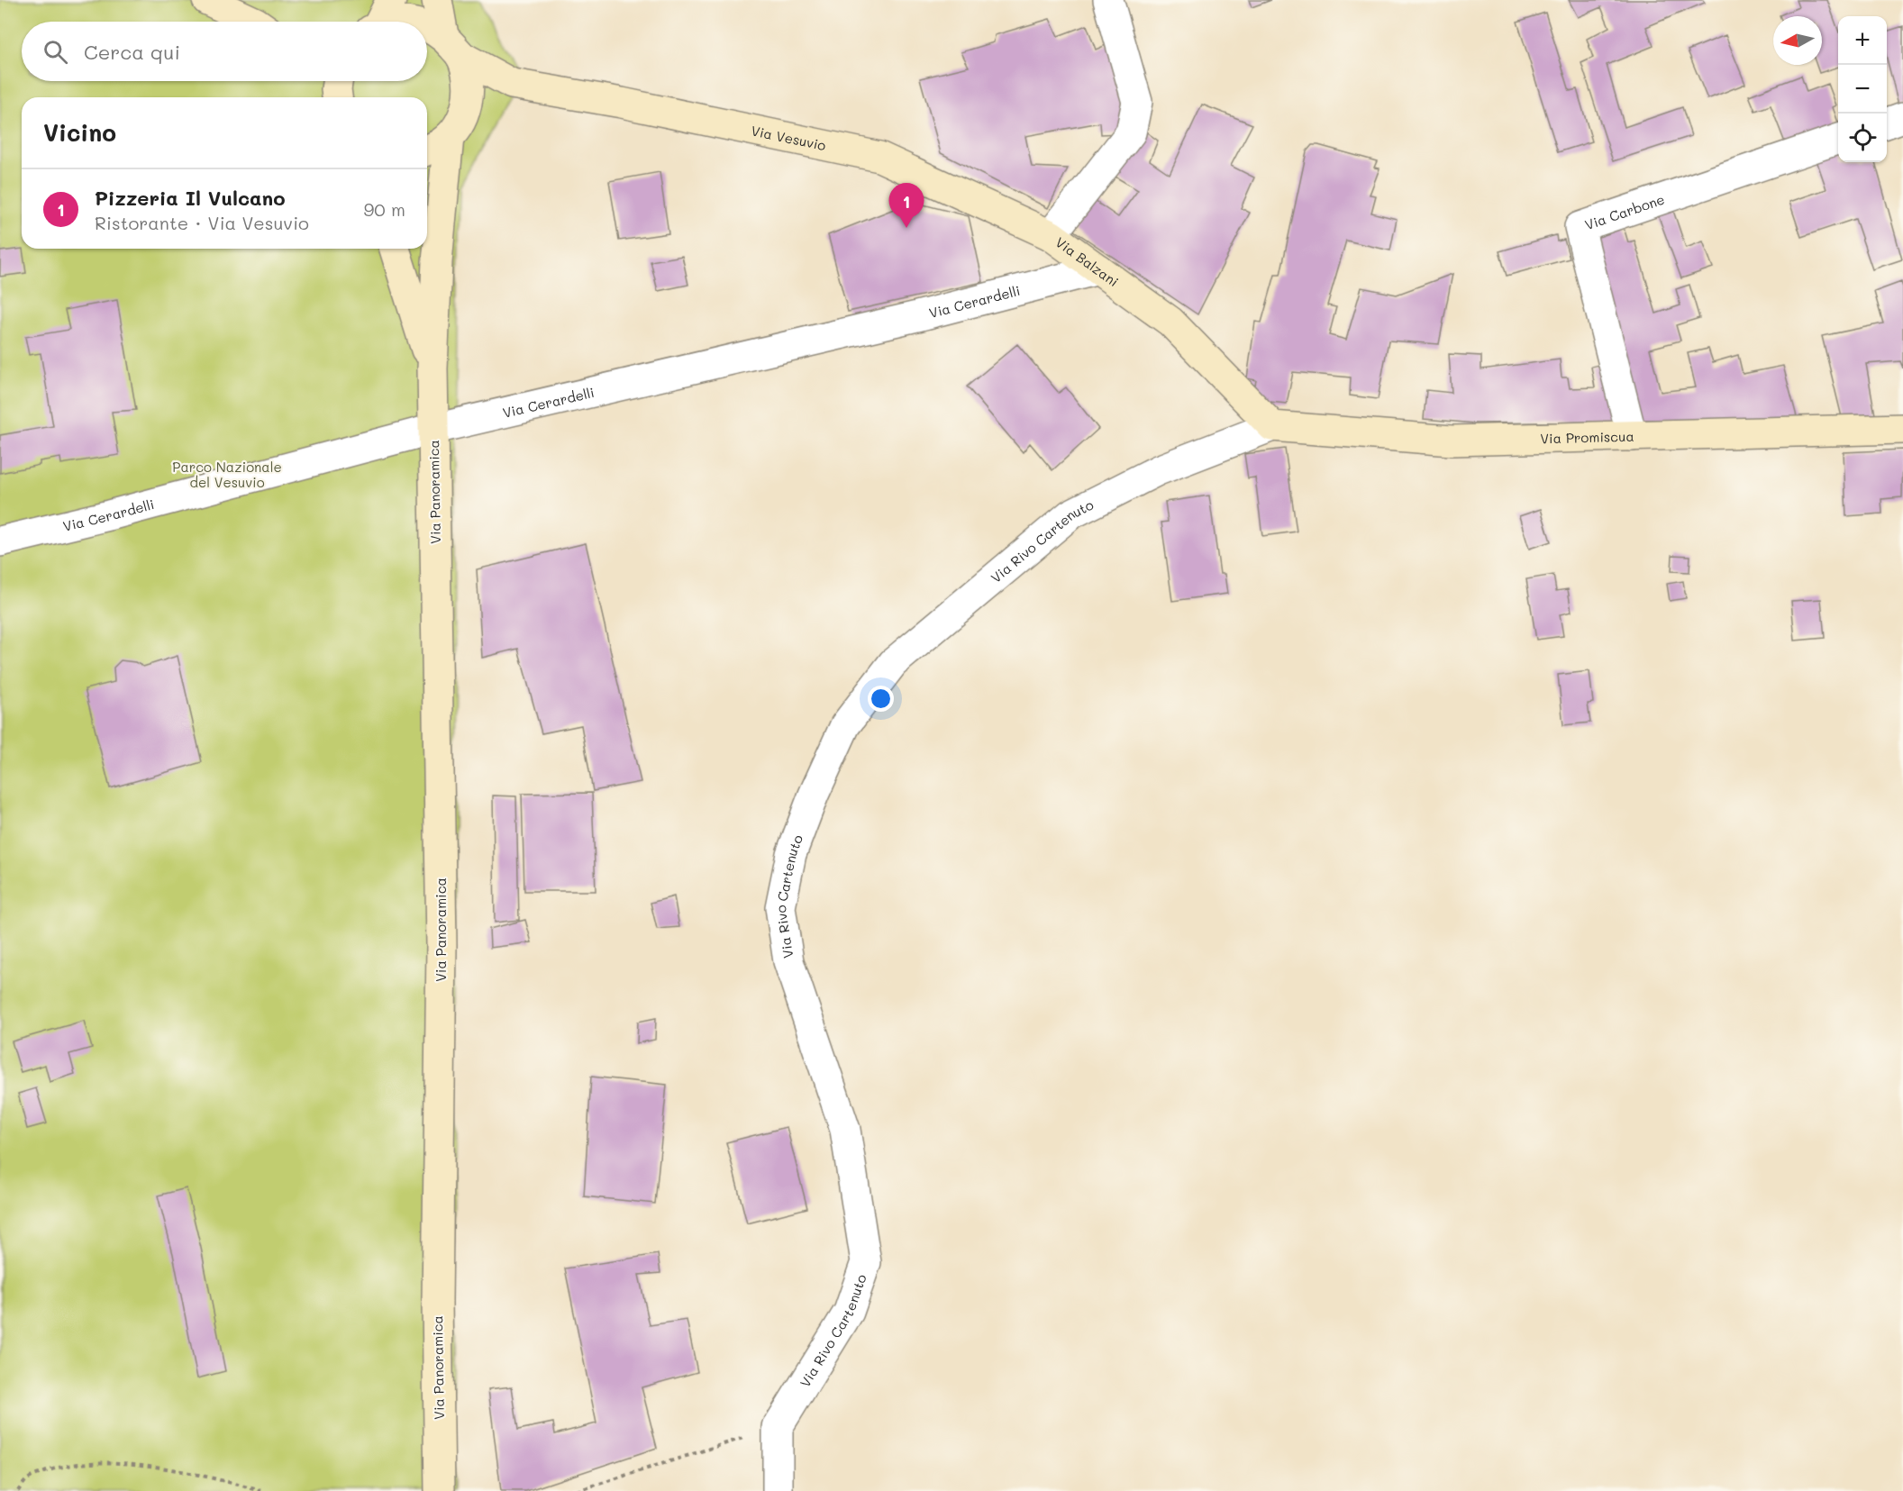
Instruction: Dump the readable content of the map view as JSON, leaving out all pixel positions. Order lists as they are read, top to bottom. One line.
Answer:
{"streets":{"street":["Via Vesuvio","Via Carbone","Via Balzani","Via Cerardelli","Via Promiscua","Via Panoramica","Via Rivo Cartenuto"]},"crossings":[["Via Vesuvio","Via Balzani"],["Via Vesuvio","Via Panoramica"],["Via Carbone","Via Promiscua"],["Via Balzani","Via Cerardelli"],["Via Balzani","Via Promiscua"],["Via Balzani","Via Rivo Cartenuto"],["Via Cerardelli","Via Panoramica"],["Via Promiscua","Via Rivo Cartenuto"]],"parks":["Parco Nazionale del Vesuvio"],"north":"left","page":{"map_buttons":["+","−"],"search":"Cerca qui","heading":"Vicino","list":[{"mark":"1","name":"Pizzeria Il Vulcano","note":"Ristorante · Via Vesuvio","value":"90 m"}],"pins":"1"}}
